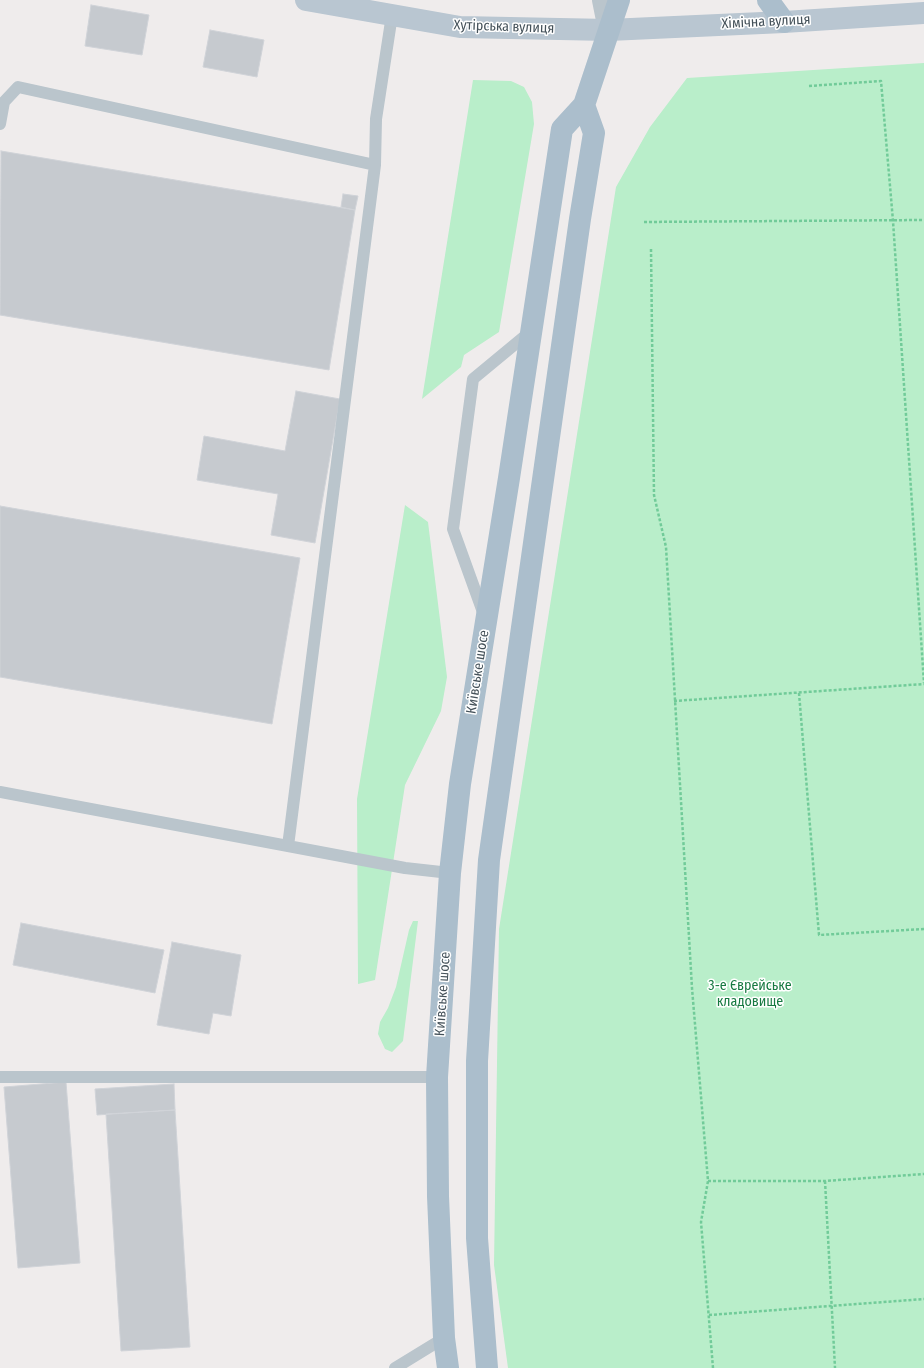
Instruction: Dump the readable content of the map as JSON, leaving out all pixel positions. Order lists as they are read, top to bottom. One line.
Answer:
{"streets":{"main road":["Хімічна вулиця","Хутірська вулиця","Київське шосе"]},"crossings":[["Хімічна вулиця","Хутірська вулиця"]],"parks":["3-е Єврейське кладовище"]}
